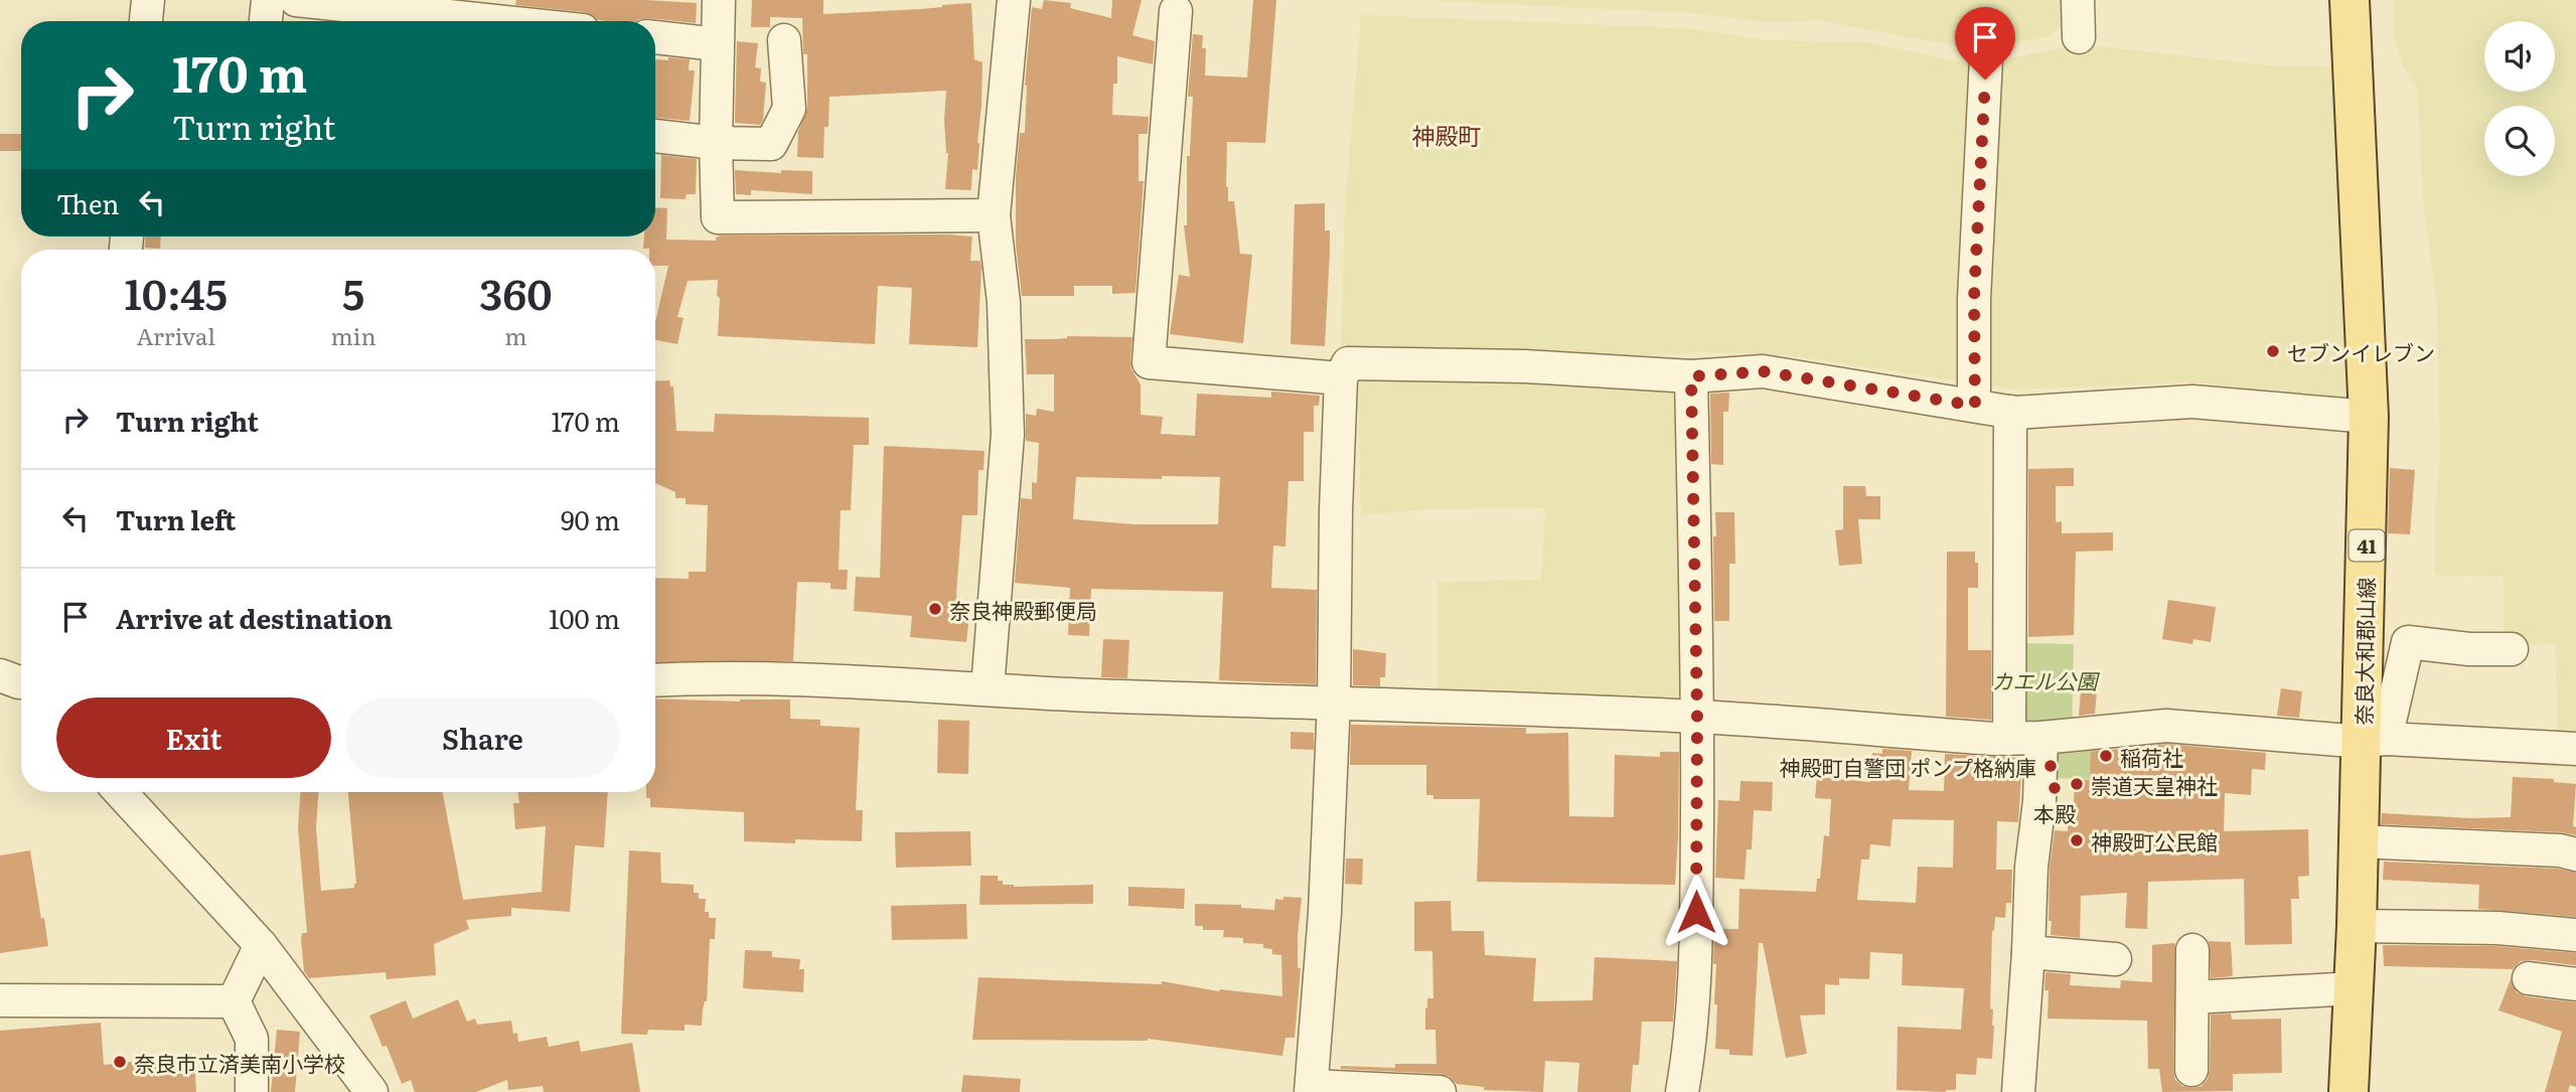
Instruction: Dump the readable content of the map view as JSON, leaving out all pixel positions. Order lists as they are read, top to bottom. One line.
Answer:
{"streets":{"main road":["41","奈良大和郡山線"]},"districts":["神殿町"],"parks":["カエル公園"],"places":["セブンイレブン","奈良神殿郵便局","稲荷社","神殿町自警団 ポンプ格納庫","崇道天皇神社","本殿","神殿町公民館","奈良市立済美南小学校"],"page":{"turn":["170 m","Turn right"],"then":"Then","eta":["10:45","Arrival","5","min","360","m"],"list":[{"name":"Turn right","value":"170 m"},{"name":"Turn left","value":"90 m"},{"name":"Arrive at destination","value":"100 m"}],"buttons":["Exit","Share"]}}
